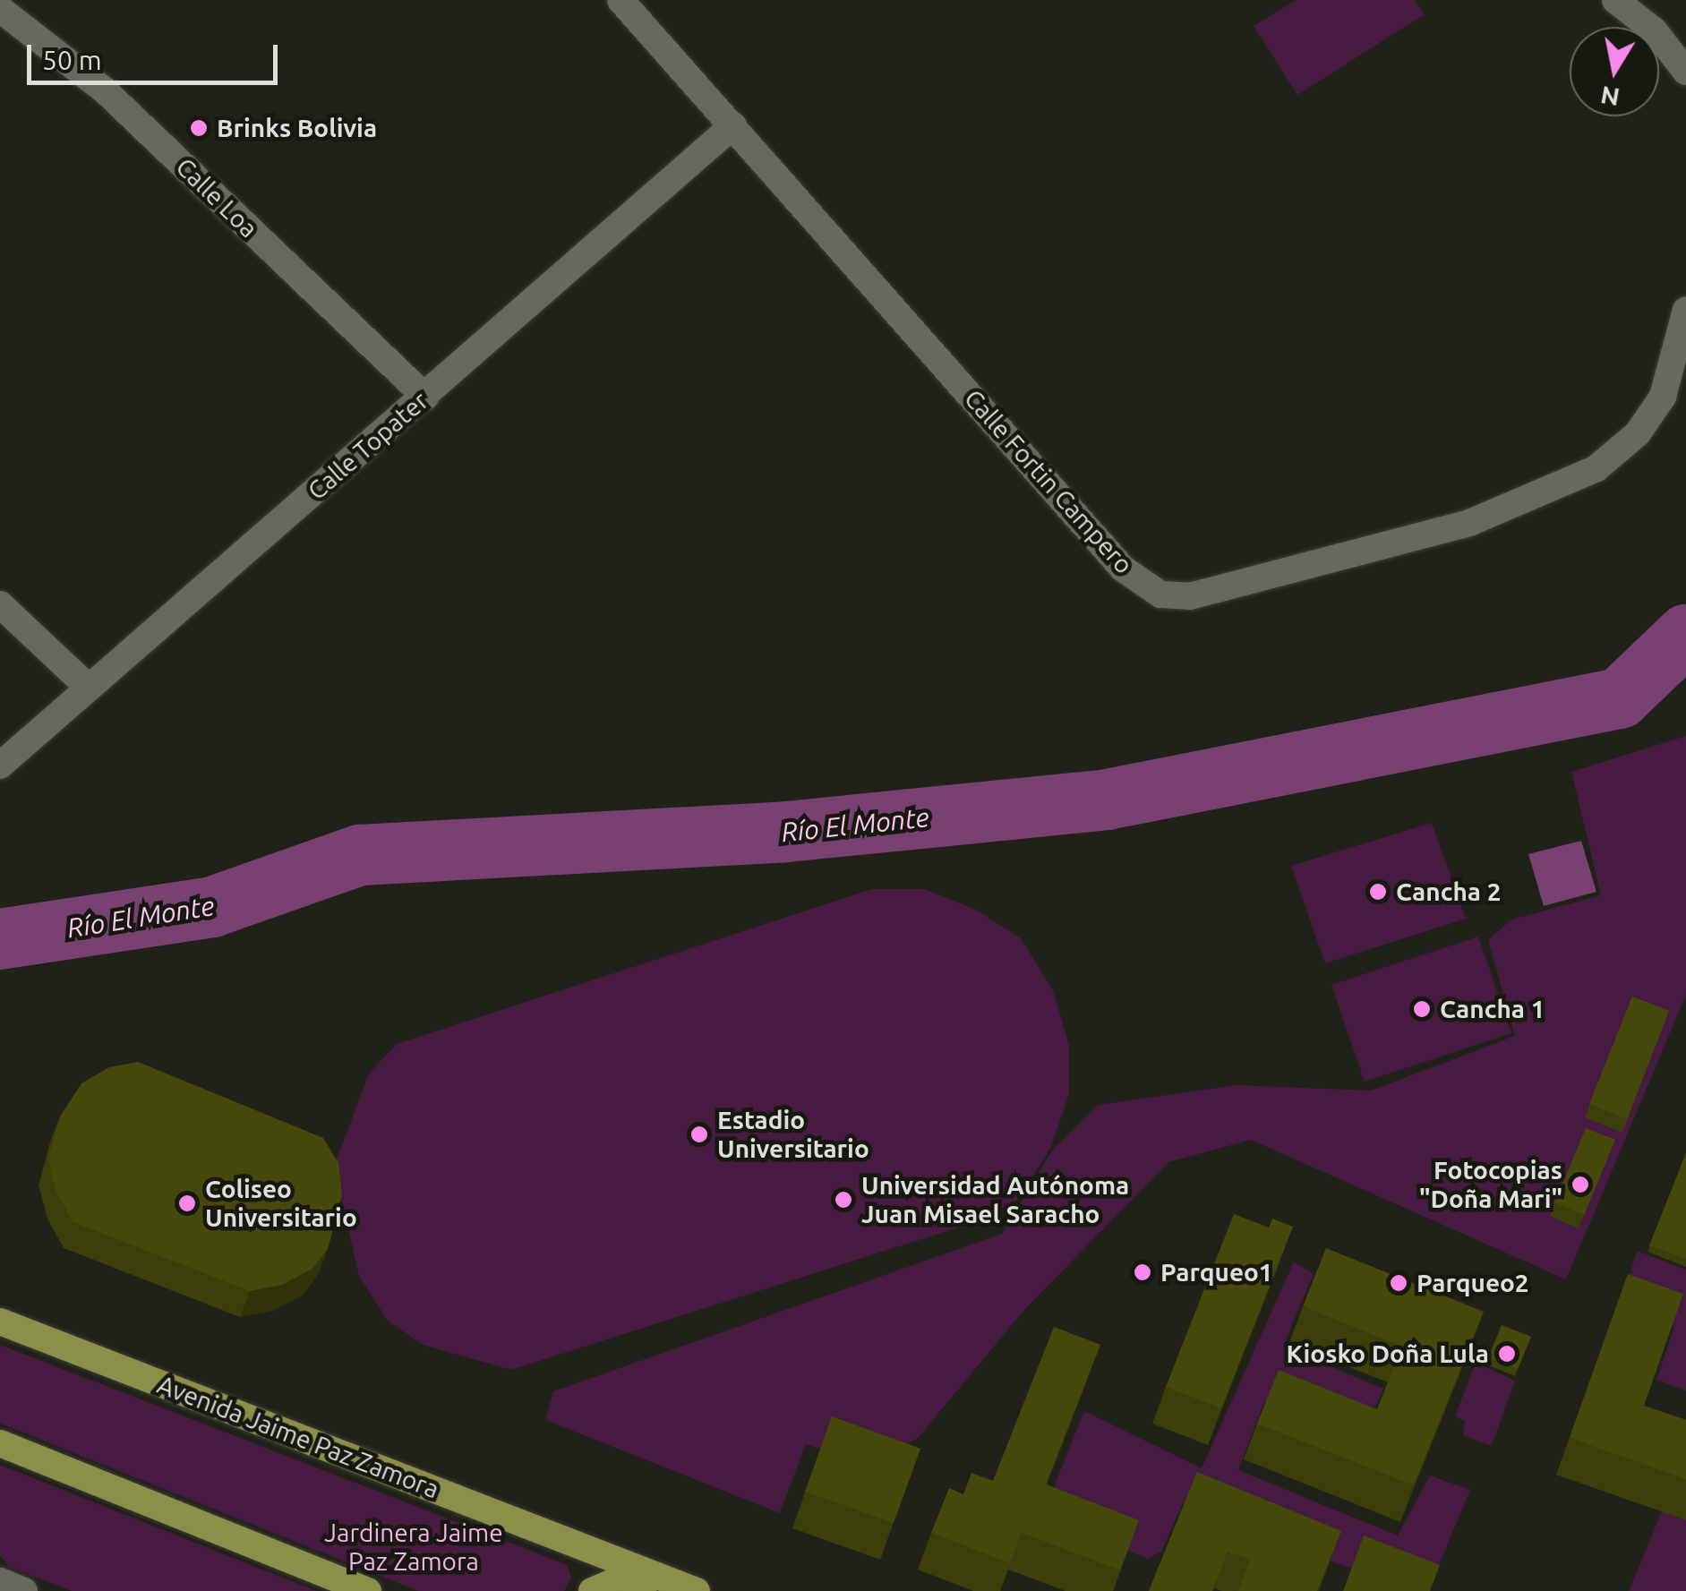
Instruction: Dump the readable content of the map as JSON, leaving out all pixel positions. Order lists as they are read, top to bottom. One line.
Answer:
{"streets":{"main road":["Avenida Jaime Paz Zamora"],"street":["Calle Loa","Calle Topater","Calle Fortin Campero"]},"crossings":[["Calle Loa","Calle Topater"],["Calle Topater","Calle Fortin Campero"]],"water":["Río El Monte"],"parks":["Jardinera Jaime Paz Zamora"],"places":["Brinks Bolivia","Cancha 2","Cancha 1","Estadio Universitario","Fotocopias \"Doña Mari\"","Universidad Autónoma Juan Misael Saracho","Coliseo Universitario","Parqueo1","Parqueo2","Kiosko Doña Lula"],"scale_bar":"50 m","north":"bottom"}
